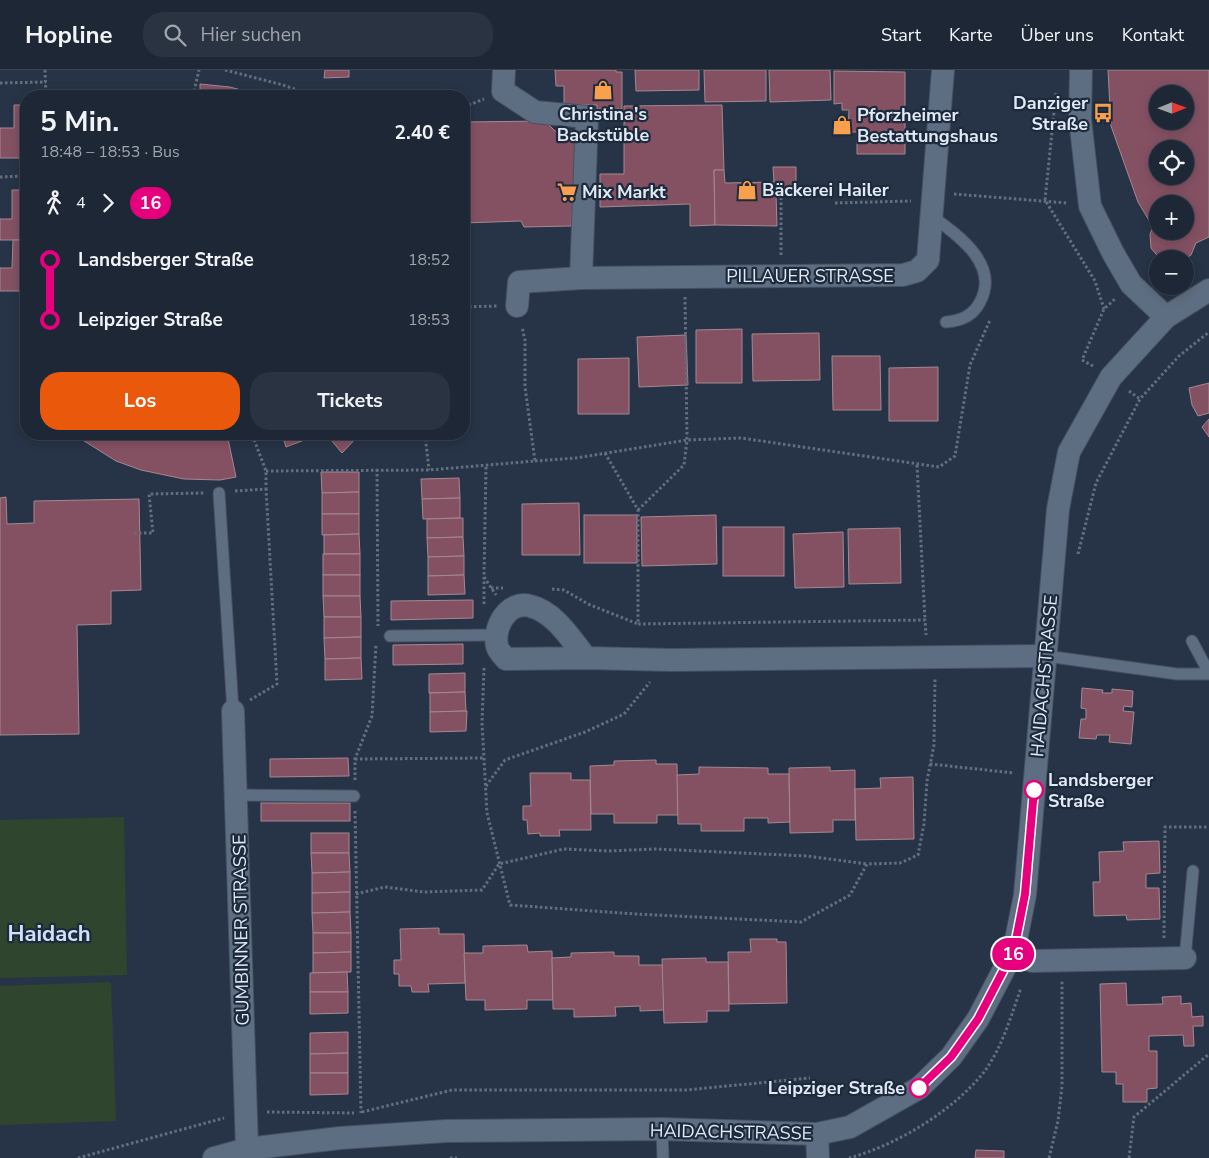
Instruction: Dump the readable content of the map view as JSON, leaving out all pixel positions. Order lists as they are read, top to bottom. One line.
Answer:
{"streets":{"street":["PILLAUER STRASSE","HAIDACHSTRASSE","GUMBINNER STRASSE"]},"crossings":[["HAIDACHSTRASSE","GUMBINNER STRASSE"]],"districts":["Haidach"],"places":{"shop":["Christina's Backstüble","Pforzheimer Bestattungshaus","Bäckerei Hailer"],"bus stop":["Danziger Straße"],"supermarket":["Mix Markt"],"other":["Landsberger Straße","Leipziger Straße"]},"lines":["bus line 16"],"north":"right","page":{"header":"Hopline","search":"Hier suchen","nav":["Start","Karte","Über uns","Kontakt"],"on_map":"16","map_buttons":["+","−"],"heading":["5 Min.","18:48 – 18:53 · Bus","2.40 €"],"legs":["4","16"],"list":[{"name":"Landsberger Straße","value":"18:52"},{"name":"Leipziger Straße","value":"18:53"}],"buttons":["Los","Tickets"]}}
